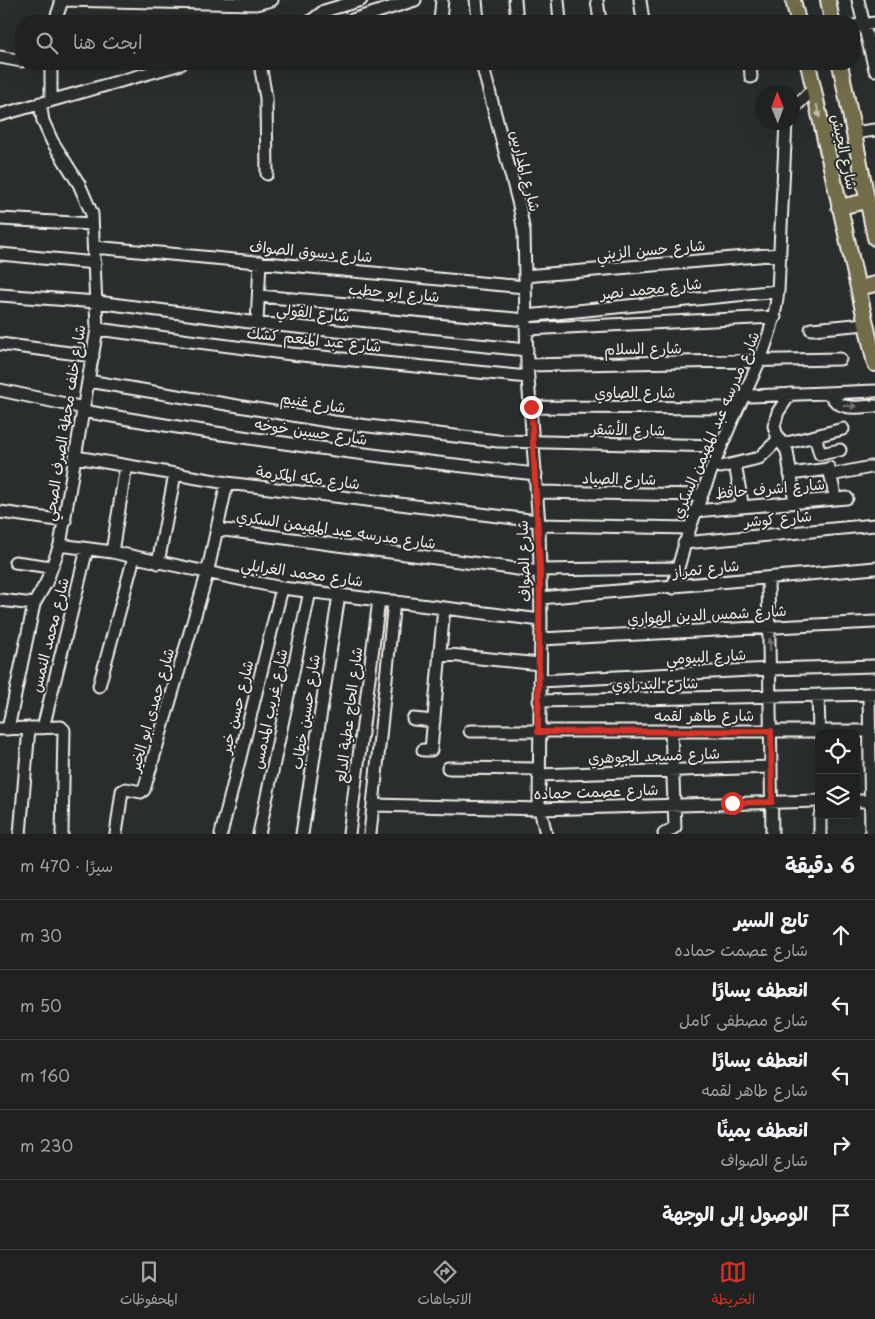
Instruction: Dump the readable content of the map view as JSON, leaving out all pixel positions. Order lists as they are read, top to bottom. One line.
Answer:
{"streets":{"main road":["شارع الجيش"],"street":["شارع المدارس","شارع حسن الزيني","شارع دسوق الصواف","شارع محمد نصر","شارع ابو حطب","شارع الفولي","شارع عبد المنعم كشك","شارع السلام","شارع الصاوي","شارع غنيم","شارع خلف محطة الصرف الصحي","شارع مدرسه عبد المهيمن السكري","شارع الأشقر","شارع حسين خوخه","شارع مكه المكرمة","شارع الصياد","شارع اشرف حافظ","شارع كوشر","شارع الصواف","شارع تمراز","شارع محمد الغرابلي","شارع شمس الدين الهواري","شارع محمد النمس","شارع البيومي","شارع البدراوي","شارع حسن خير","شارع غريب المدمس","شارع حمدى ابو الخير","شارع حسين خطاب","شارع الحاج عطية الدلع","شارع طاهر لقمه","شارع مسجد الجوهري","شارع عصمت حماده"]},"crossings":[["شارع المدارس","شارع حسن الزيني"],["شارع المدارس","شارع دسوق الصواف"],["شارع المدارس","شارع الصواف"],["شارع حسن الزيني","شارع دسوق الصواف"],["شارع حسن الزيني","شارع مدرسه عبد المهيمن السكري"],["شارع حسن الزيني","شارع الصواف"],["شارع دسوق الصواف","شارع خلف محطة الصرف الصحي"],["شارع دسوق الصواف","شارع الصواف"],["شارع محمد نصر","شارع ابو حطب"],["شارع محمد نصر","شارع مدرسه عبد المهيمن السكري"],["شارع محمد نصر","شارع الصواف"],["شارع ابو حطب","شارع الصواف"],["شارع الفولي","شارع خلف محطة الصرف الصحي"],["شارع الفولي","شارع الصواف"],["شارع عبد المنعم كشك","شارع خلف محطة الصرف الصحي"],["شارع عبد المنعم كشك","شارع الصواف"],["شارع السلام","شارع مدرسه عبد المهيمن السكري"],["شارع السلام","شارع الصواف"],["شارع الصاوي","شارع مدرسه عبد المهيمن السكري"],["شارع الصاوي","شارع الصواف"],["شارع غنيم","شارع خلف محطة الصرف الصحي"],["شارع غنيم","شارع الأشقر"],["شارع غنيم","شارع الصواف"],["شارع خلف محطة الصرف الصحي","شارع حسين خوخه"],["شارع خلف محطة الصرف الصحي","شارع مكه المكرمة"],["شارع خلف محطة الصرف الصحي","شارع محمد الغرابلي"],["شارع مدرسه عبد المهيمن السكري","شارع الأشقر"],["شارع مدرسه عبد المهيمن السكري","شارع مكه المكرمة"],["شارع مدرسه عبد المهيمن السكري","شارع الصياد"],["شارع مدرسه عبد المهيمن السكري","شارع اشرف حافظ"],["شارع مدرسه عبد المهيمن السكري","شارع كوشر"],["شارع مدرسه عبد المهيمن السكري","شارع الصواف"],["شارع مدرسه عبد المهيمن السكري","شارع تمراز"],["شارع الأشقر","شارع الصواف"],["شارع حسين خوخه","شارع الصواف"],["شارع مكه المكرمة","شارع الصواف"],["شارع الصياد","شارع الصواف"],["شارع الصواف","شارع تمراز"],["شارع الصواف","شارع محمد الغرابلي"],["شارع الصواف","شارع شمس الدين الهواري"],["شارع الصواف","شارع البيومي"],["شارع الصواف","شارع البدراوي"],["شارع الصواف","شارع طاهر لقمه"],["شارع الصواف","شارع مسجد الجوهري"],["شارع الصواف","شارع عصمت حماده"],["شارع محمد الغرابلي","شارع محمد النمس"],["شارع محمد الغرابلي","شارع حسن خير"],["شارع محمد الغرابلي","شارع غريب المدمس"],["شارع محمد الغرابلي","شارع حمدى ابو الخير"],["شارع محمد الغرابلي","شارع حسين خطاب"],["شارع محمد الغرابلي","شارع الحاج عطية الدلع"]],"north":"top","page":{"search":"ابحث هنا","heading":["6 دقيقة","سيرًا · 470 m"],"list":[["تابع السير","شارع عصمت حماده","30 m"],["انعطف يسارًا","شارع مصطفى كامل","50 m"],["انعطف يسارًا","شارع طاهر لقمه","160 m"],["انعطف يمينًا","شارع الصواف","230 m"],"الوصول إلى الوجهة"],"nav":["الخريطة","الاتجاهات","المحفوظات"]}}
